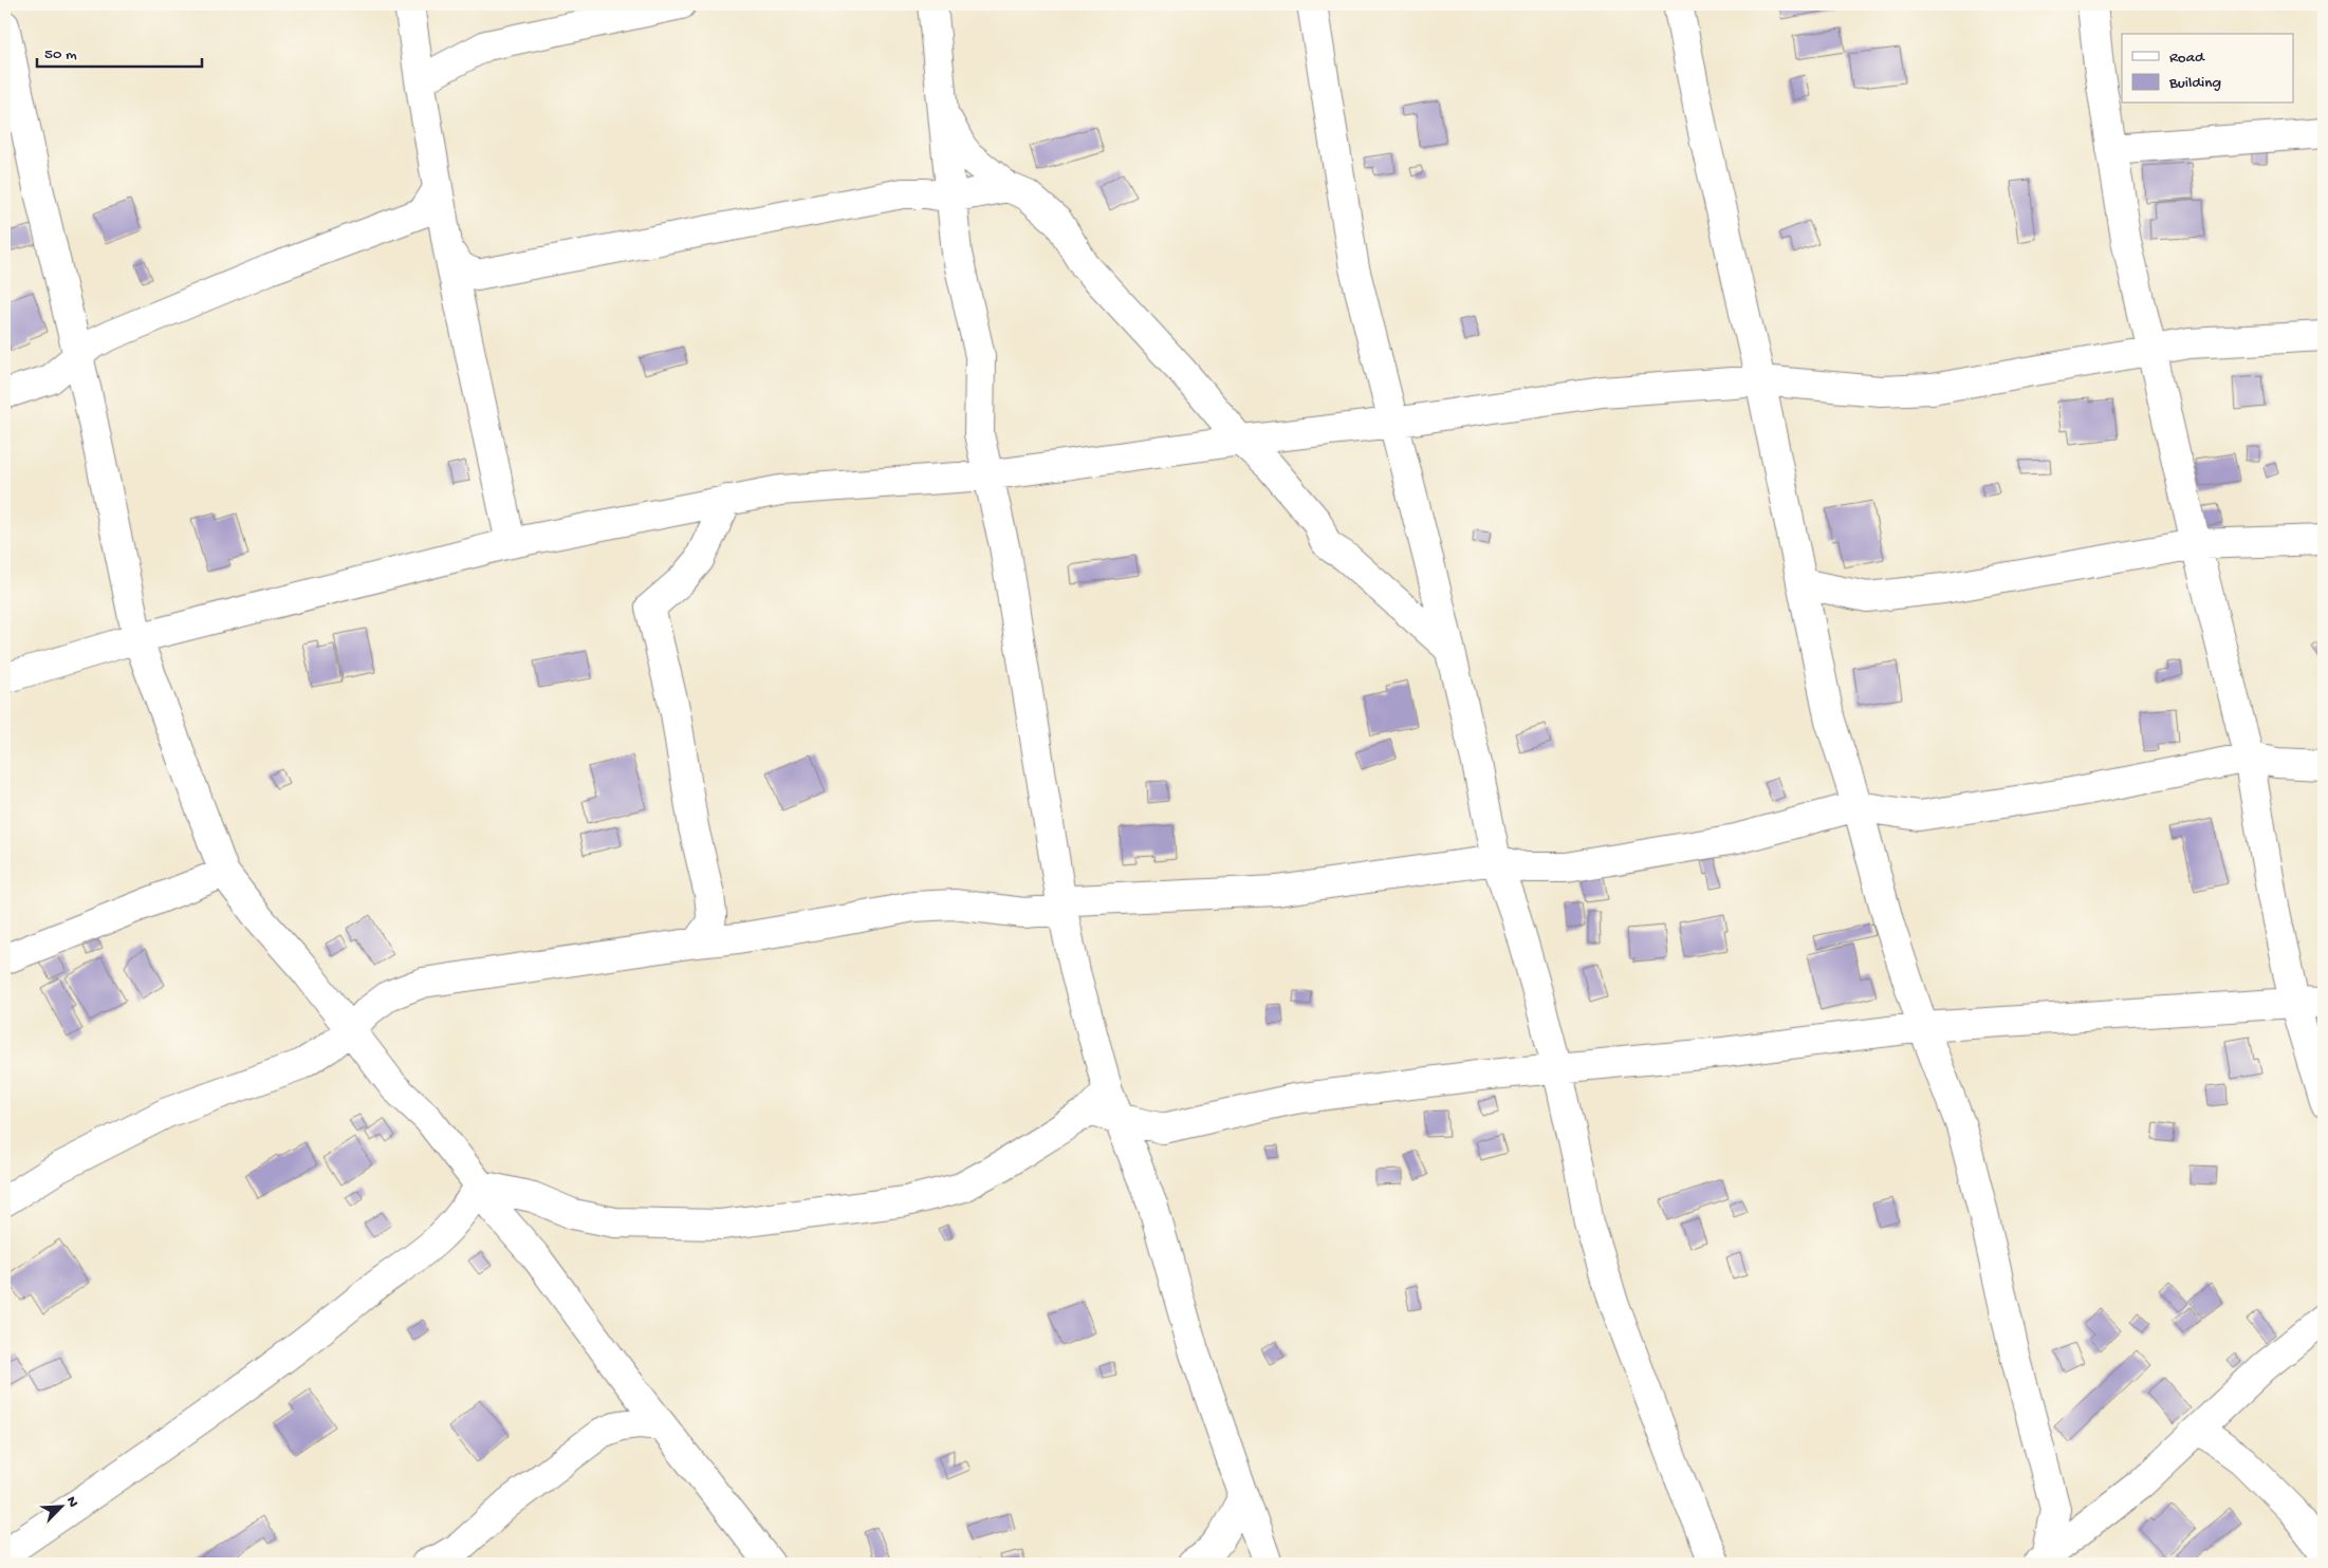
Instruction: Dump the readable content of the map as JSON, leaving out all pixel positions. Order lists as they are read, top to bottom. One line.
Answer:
{"legend":["Road","Building"],"scale_bar":"50 m","north":"top right"}
